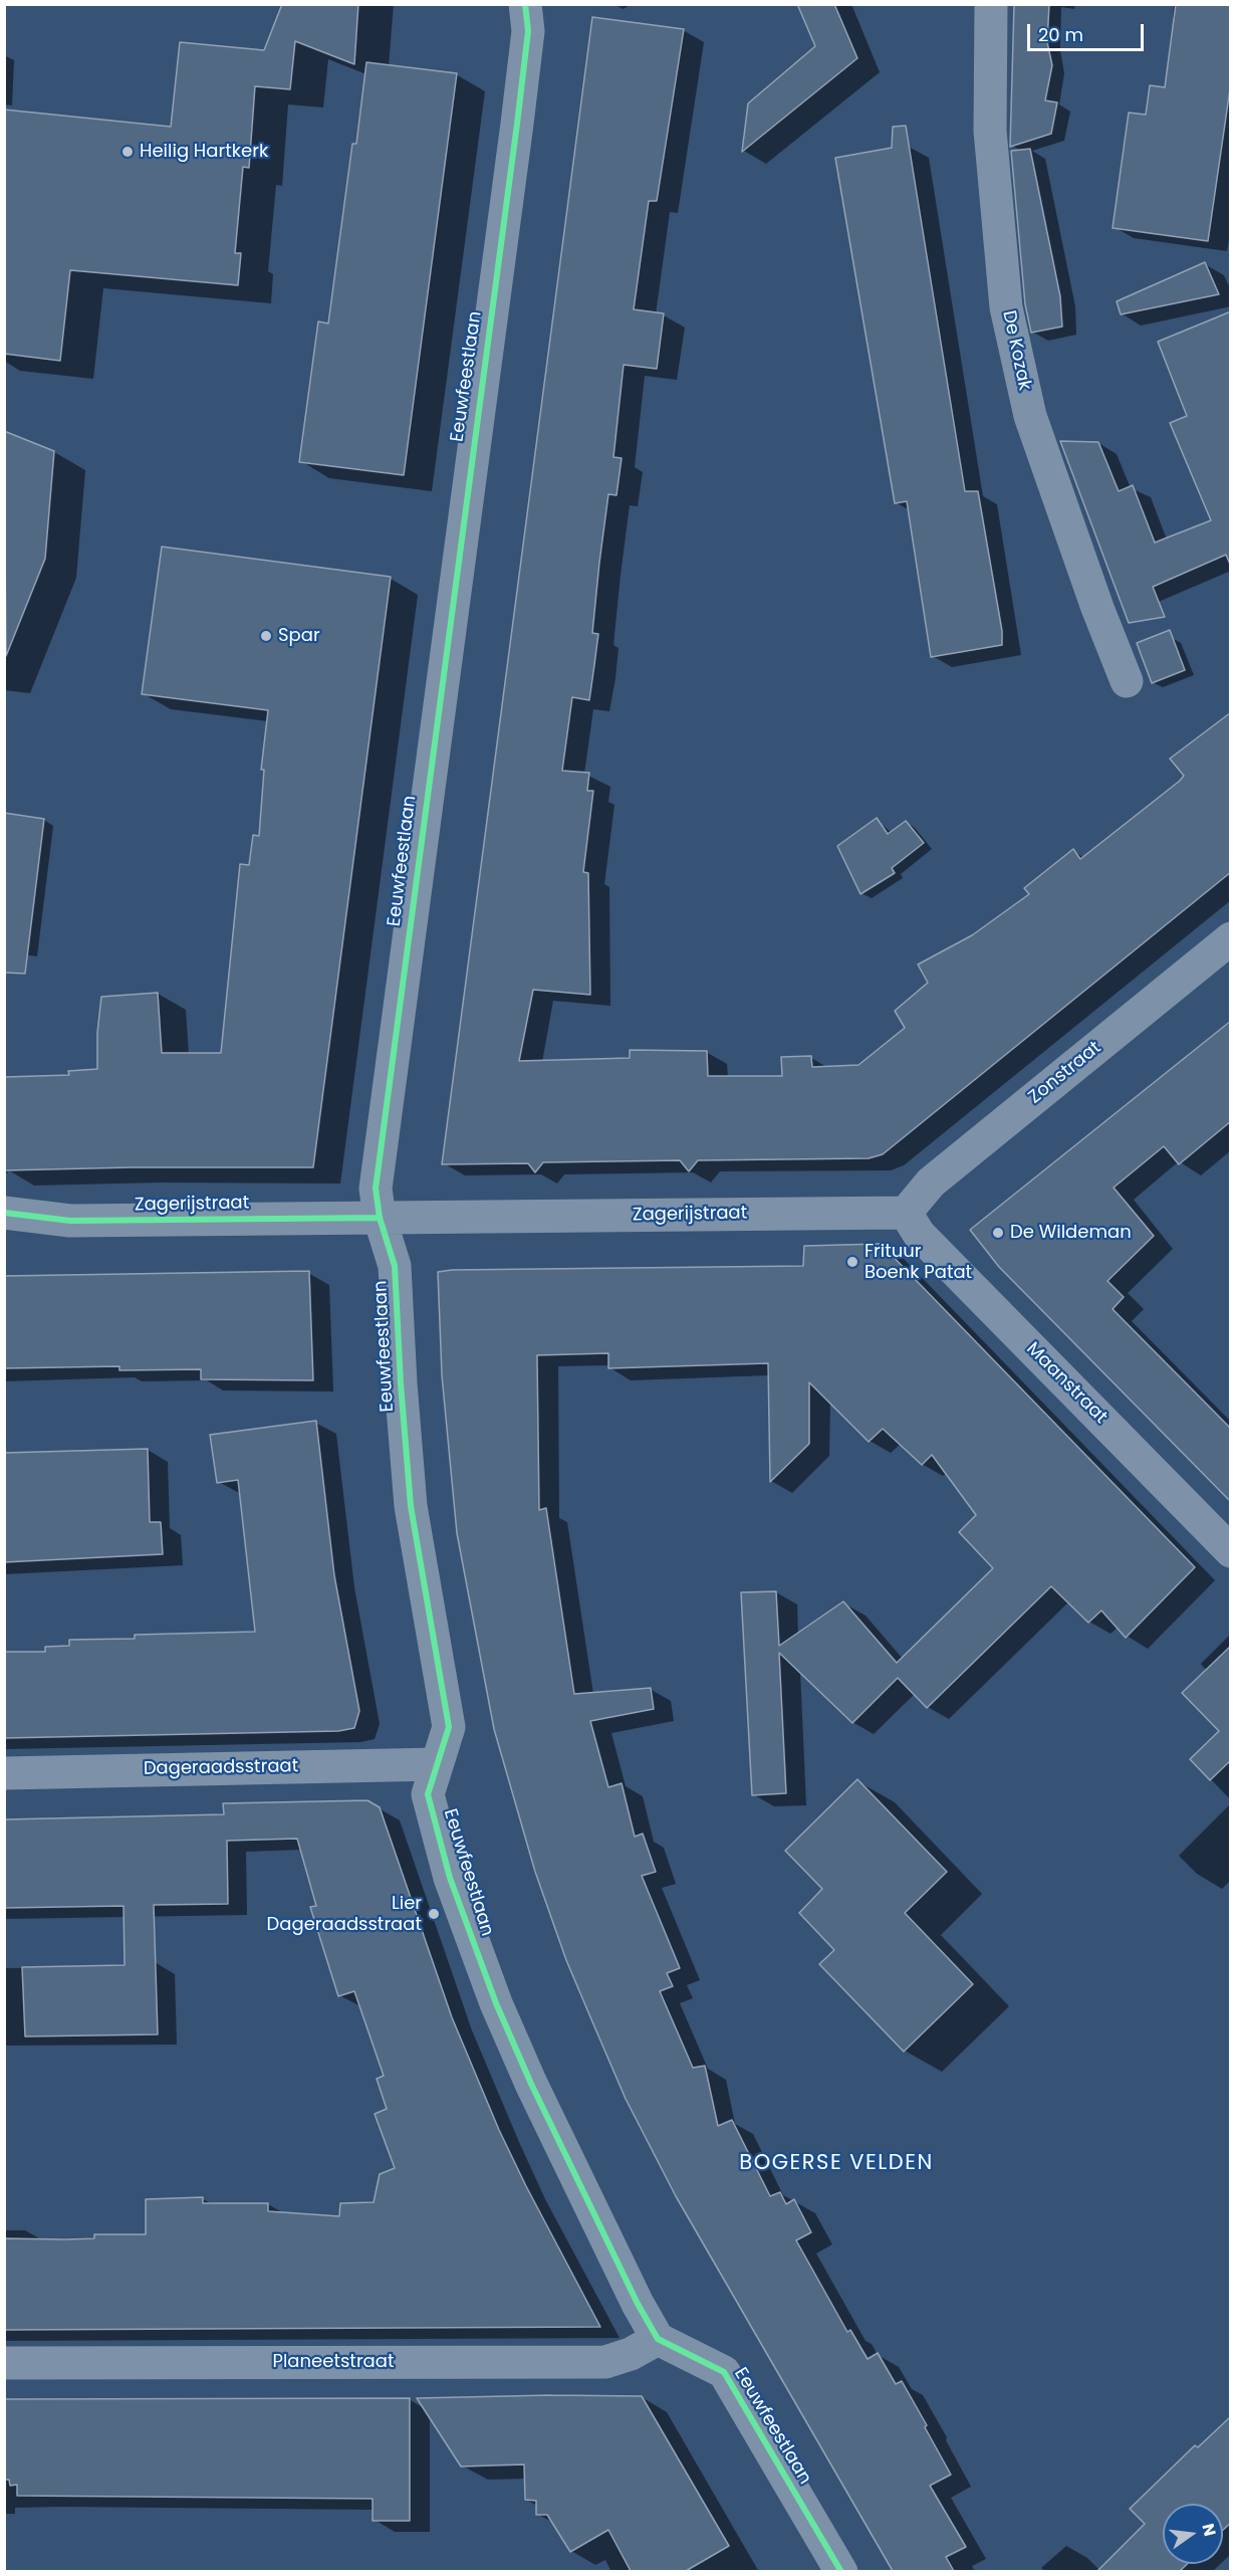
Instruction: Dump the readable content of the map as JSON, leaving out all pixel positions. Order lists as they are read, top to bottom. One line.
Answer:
{"streets":{"street":["De Kozak","Eeuwfeestlaan","Zonstraat","Zagerijstraat","Maanstraat","Dageraadsstraat","Planeetstraat"]},"crossings":[["Eeuwfeestlaan","Zagerijstraat"],["Eeuwfeestlaan","Dageraadsstraat"],["Eeuwfeestlaan","Planeetstraat"],["Zonstraat","Zagerijstraat"],["Zonstraat","Maanstraat"],["Zagerijstraat","Maanstraat"]],"districts":["BOGERSE VELDEN"],"places":["Heilig Hartkerk","Spar","De Wildeman","Frituur Boenk Patat","Lier Dageraadsstraat"],"scale_bar":"20 m","north":"right"}
